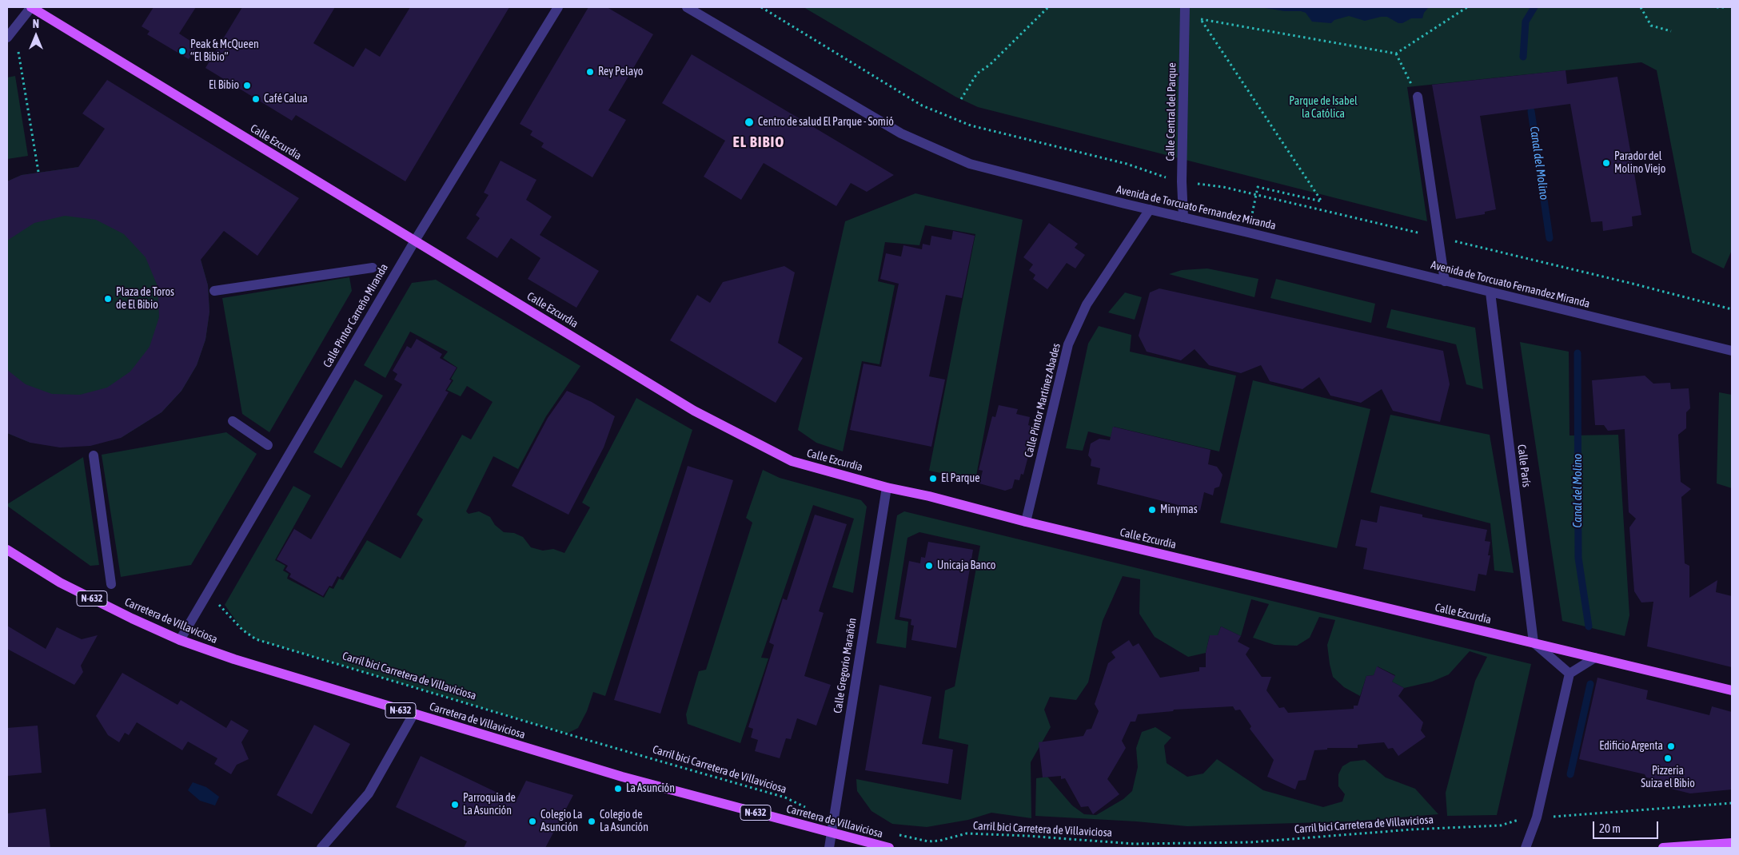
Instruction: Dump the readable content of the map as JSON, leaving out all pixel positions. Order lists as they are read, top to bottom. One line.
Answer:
{"streets":{"main road":["Calle Ezcurdia","N-632","Carretera de Villaviciosa"],"street":["Calle Central del Parque","Avenida de Torcuato Fernandez Miranda","Calle Pintor Carreño Miranda","Calle Pintor Martínez Abades","Calle París","Calle Gregorio Marañón"],"path":["Carril bici Carretera de Villaviciosa"]},"crossings":[["Calle Central del Parque","Avenida de Torcuato Fernandez Miranda"],["Calle Ezcurdia","Calle Pintor Carreño Miranda"],["Calle Ezcurdia","Calle Pintor Martínez Abades"],["Calle Ezcurdia","Calle París"],["Calle Ezcurdia","Calle Gregorio Marañón"],["Avenida de Torcuato Fernandez Miranda","Calle Pintor Martínez Abades"],["Avenida de Torcuato Fernandez Miranda","Calle París"],["Calle Pintor Carreño Miranda","Carretera de Villaviciosa"],["Calle Pintor Carreño Miranda","Carril bici Carretera de Villaviciosa"],["Carretera de Villaviciosa","Calle Gregorio Marañón"]],"districts":["EL BIBIO"],"water":["Canal del Molino"],"parks":["Parque de Isabel la Católica"],"places":["Peak & McQueen “El Bibio”","Rey Pelayo","El Bibio","Café Calua","Centro de salud El Parque - Somió","Parador del Molino Viejo","Plaza de Toros de El Bibio","El Parque","Minymas","Unicaja Banco","Edificio Argenta","Pizzeria Suiza el Bibio","La Asunción","Parroquia de La Asunción","Colegio La Asunción","Colegio de La Asunción"],"scale_bar":"20 m","north":"top"}
